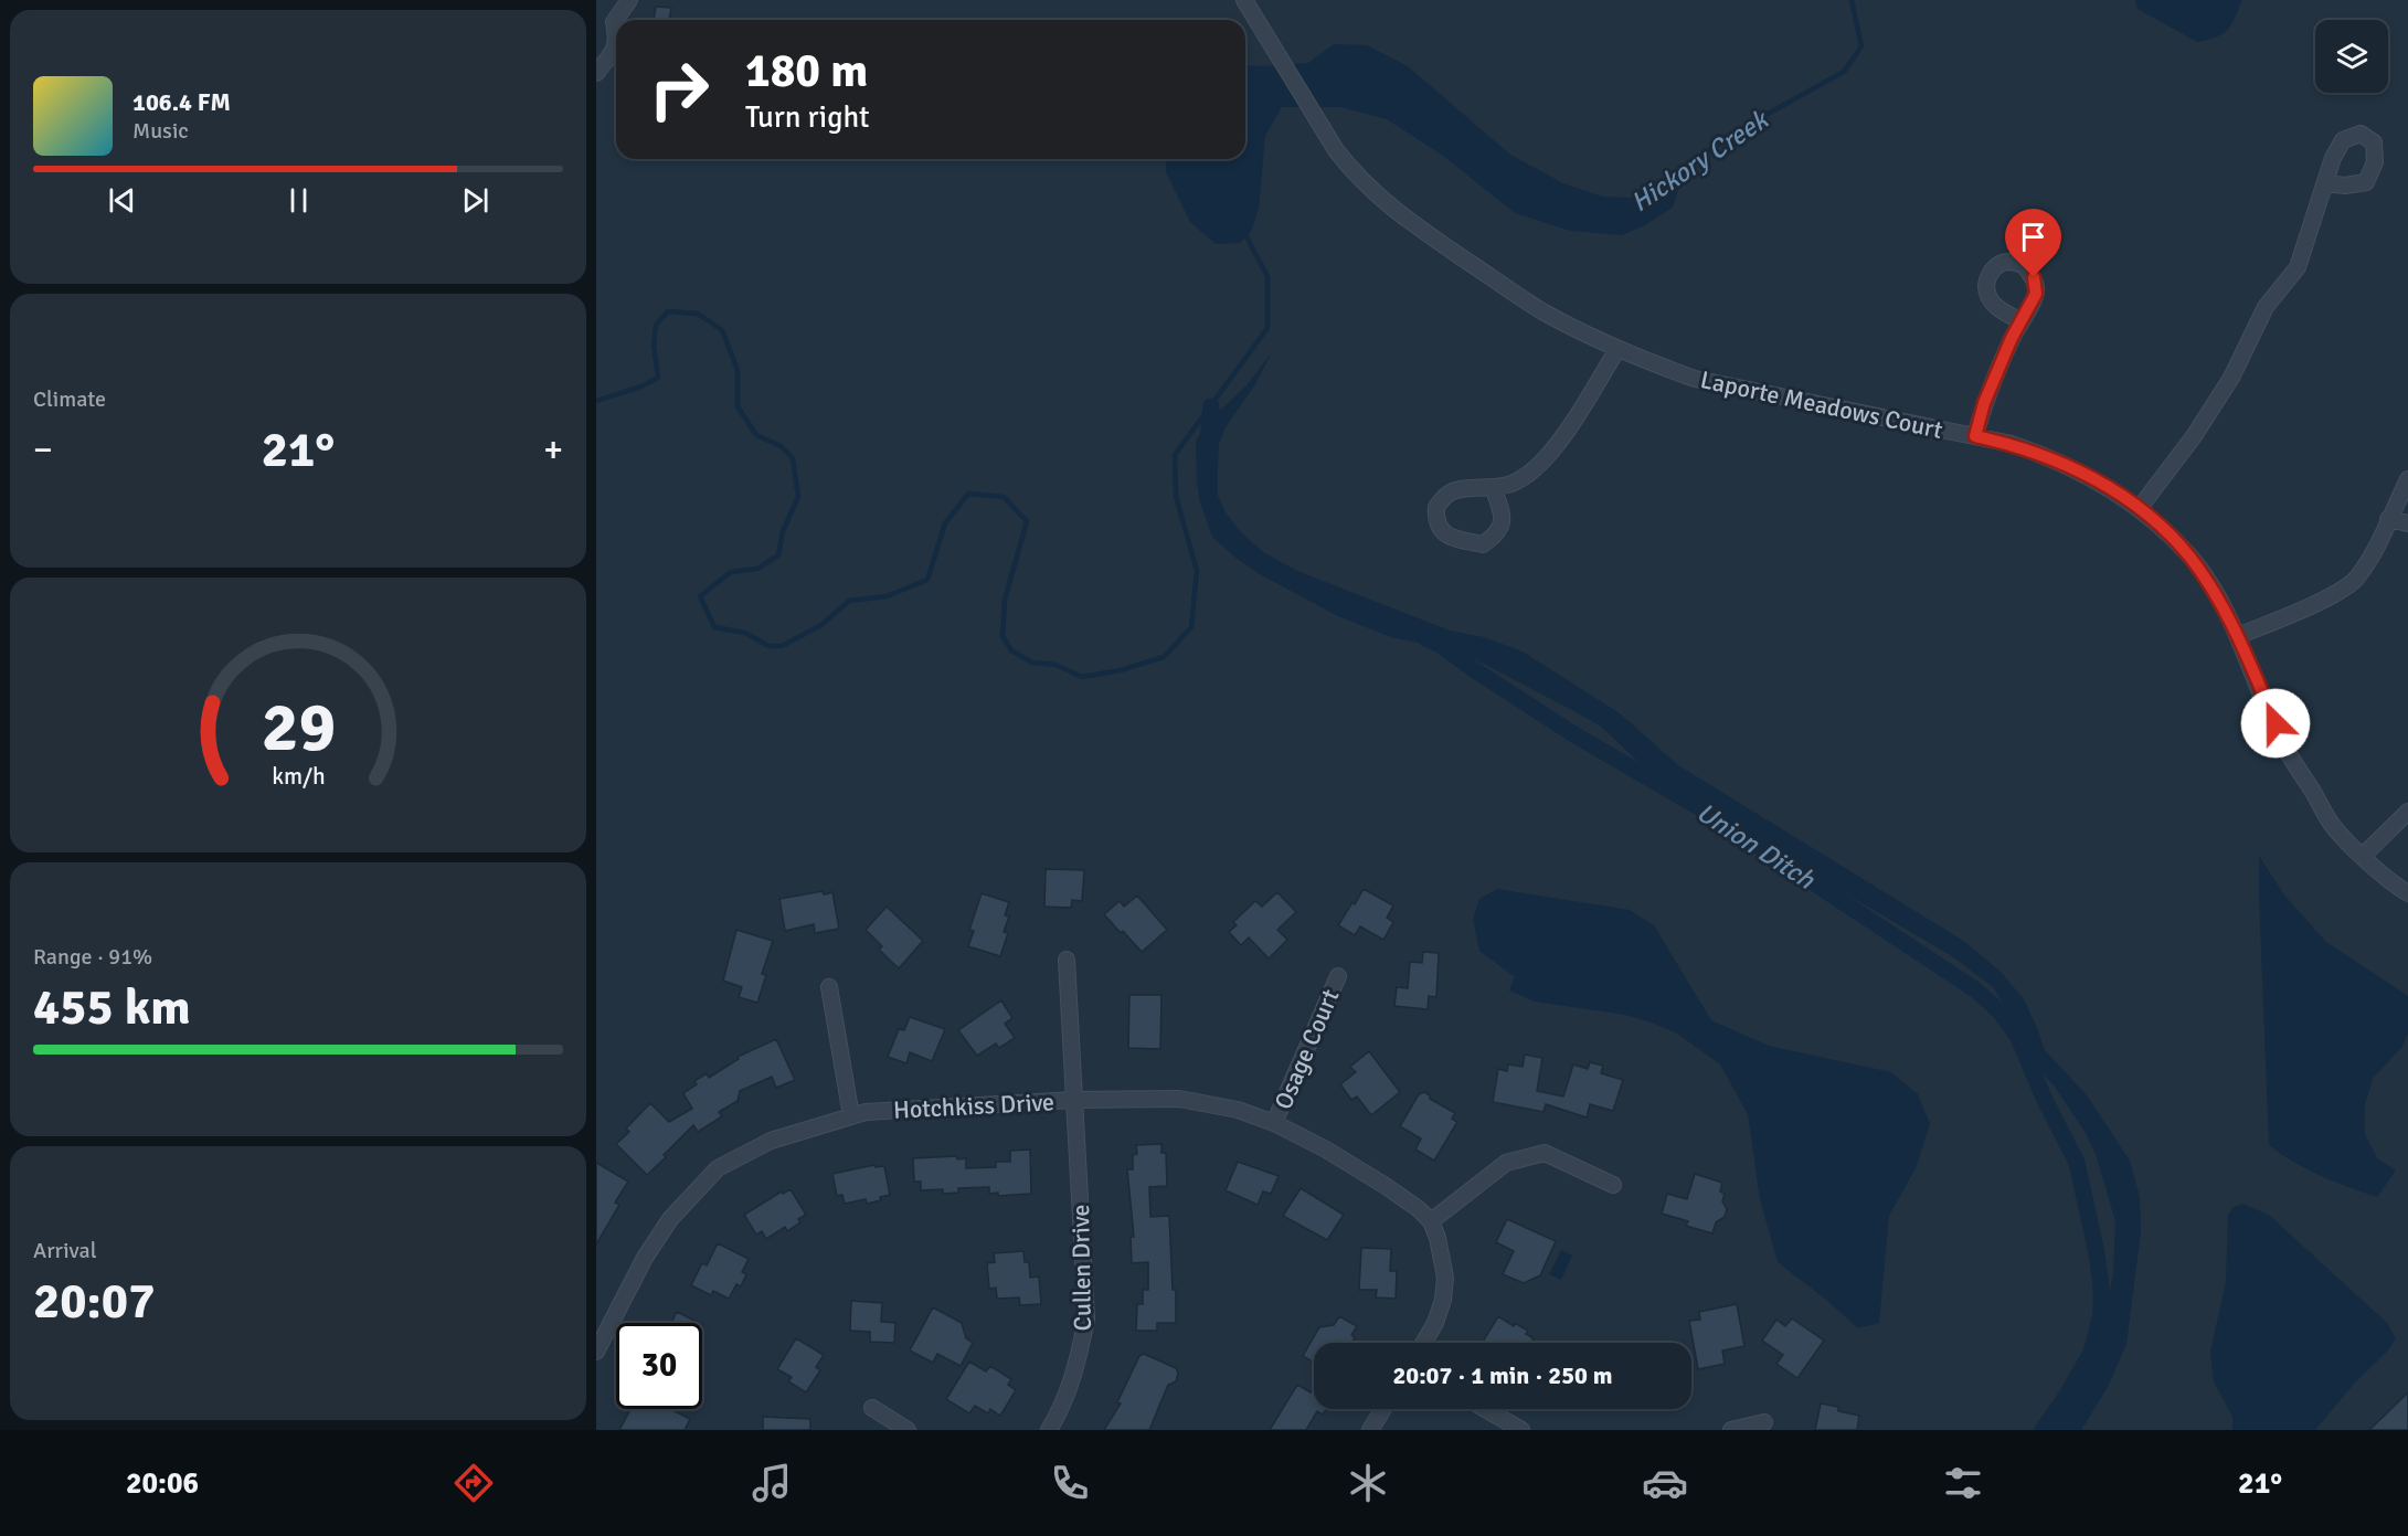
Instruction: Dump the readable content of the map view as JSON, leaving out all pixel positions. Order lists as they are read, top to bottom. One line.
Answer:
{"streets":{"street":["Laporte Meadows Court","Osage Court","Hotchkiss Drive","Cullen Drive"]},"crossings":[["Osage Court","Hotchkiss Drive"],["Hotchkiss Drive","Cullen Drive"]],"water":["Hickory Creek","Union Ditch"],"page":{"turn":["180 m","Turn right"],"song":["106.4 FM","Music"],"tile":["Climate",["Range · 91%","455 km"],["Arrival","20:07"]],"heat":["−","21°","+"],"limit":"30","trip":"20:07 · 1 min · 250 m","tabs":["20:06","21°"],"gauge":["29","km/h"]}}
